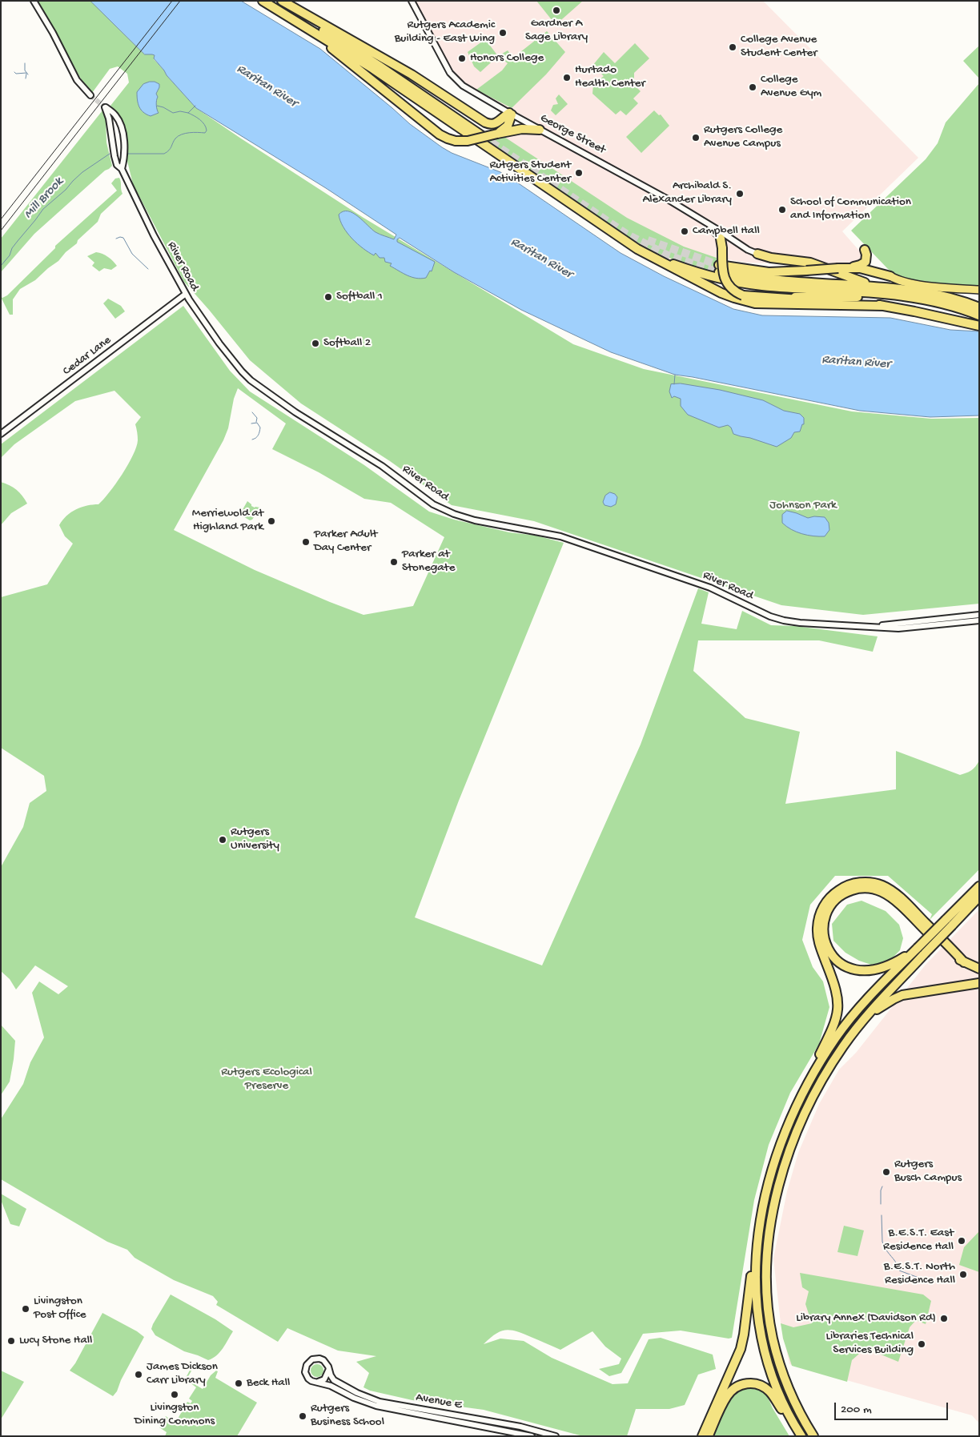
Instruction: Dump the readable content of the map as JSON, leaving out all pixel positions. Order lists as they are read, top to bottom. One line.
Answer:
{"streets":{"street":["George Street","River Road","Cedar Lane","Avenue E"]},"crossings":[["River Road","Cedar Lane"]],"water":["Raritan River","Mill Brook"],"parks":["Johnson Park","Rutgers Ecological Preserve"],"places":["Gardner A Sage Library","Rutgers Academic Building - East Wing","College Avenue Student Center","Honors College","Hurtado Health Center","College Avenue Gym","Rutgers College Avenue Campus","Rutgers Student Activities Center","Archibald S. Alexander Library","School of Communication and Information","Campbell Hall","Softball 1","Softball 2","Merriewold at Highland Park","Parker Adult Day Center","Parker at Stonegate","Rutgers University","Rutgers Busch Campus","B.E.S.T. East Residence Hall","B.E.S.T. North Residence Hall","Livingston Post Office","Library Annex (Davidson Rd)","Lucy Stone Hall","Libraries Technical Services Building","James Dickson Carr Library","Beck Hall","Livingston Dining Commons","Rutgers Business School"],"scale_bar":"200 m"}
